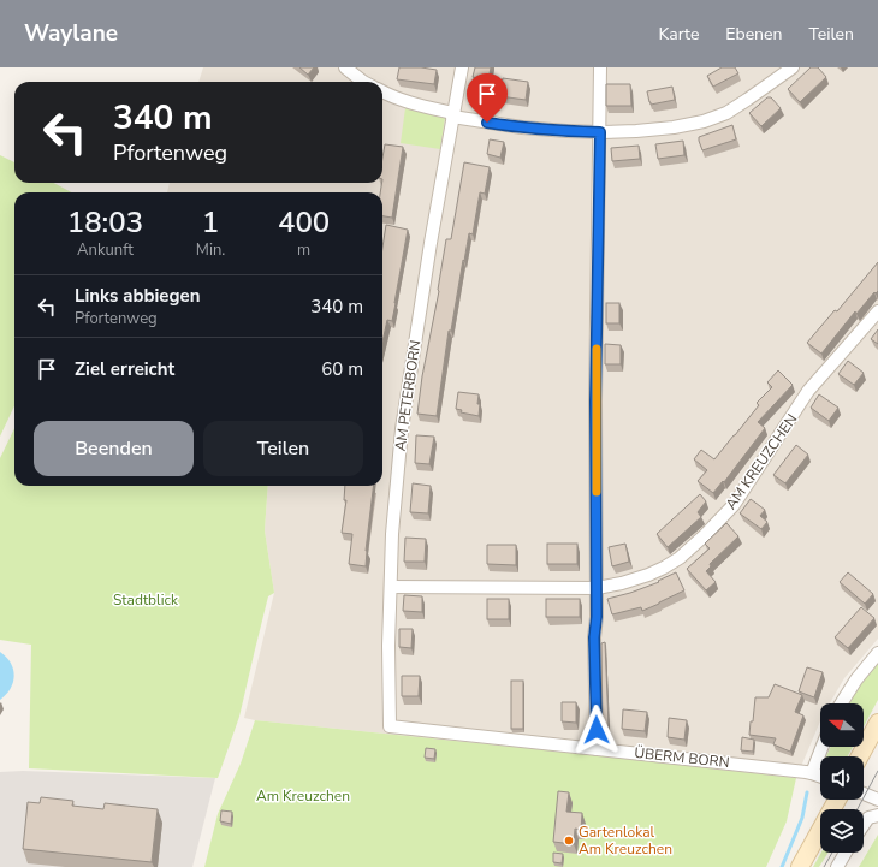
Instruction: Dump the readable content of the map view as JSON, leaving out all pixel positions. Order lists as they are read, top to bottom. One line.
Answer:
{"streets":{"street":["AM PETERBORN","AM KREUZCHEN","ÜBERM BORN"]},"crossings":[["AM PETERBORN","AM KREUZCHEN"],["AM PETERBORN","ÜBERM BORN"]],"parks":["Stadtblick","Am Kreuzchen"],"places":["Gartenlokal Am Kreuzchen"],"north":"left","page":{"header":"Waylane","nav":["Karte","Ebenen","Teilen"],"turn":["340 m","Pfortenweg"],"eta":["18:03","Ankunft","1","Min.","400","m"],"list":[{"name":"Links abbiegen","note":"Pfortenweg","value":"340 m"},{"name":"Ziel erreicht","value":"60 m"}],"buttons":["Beenden","Teilen"]}}
